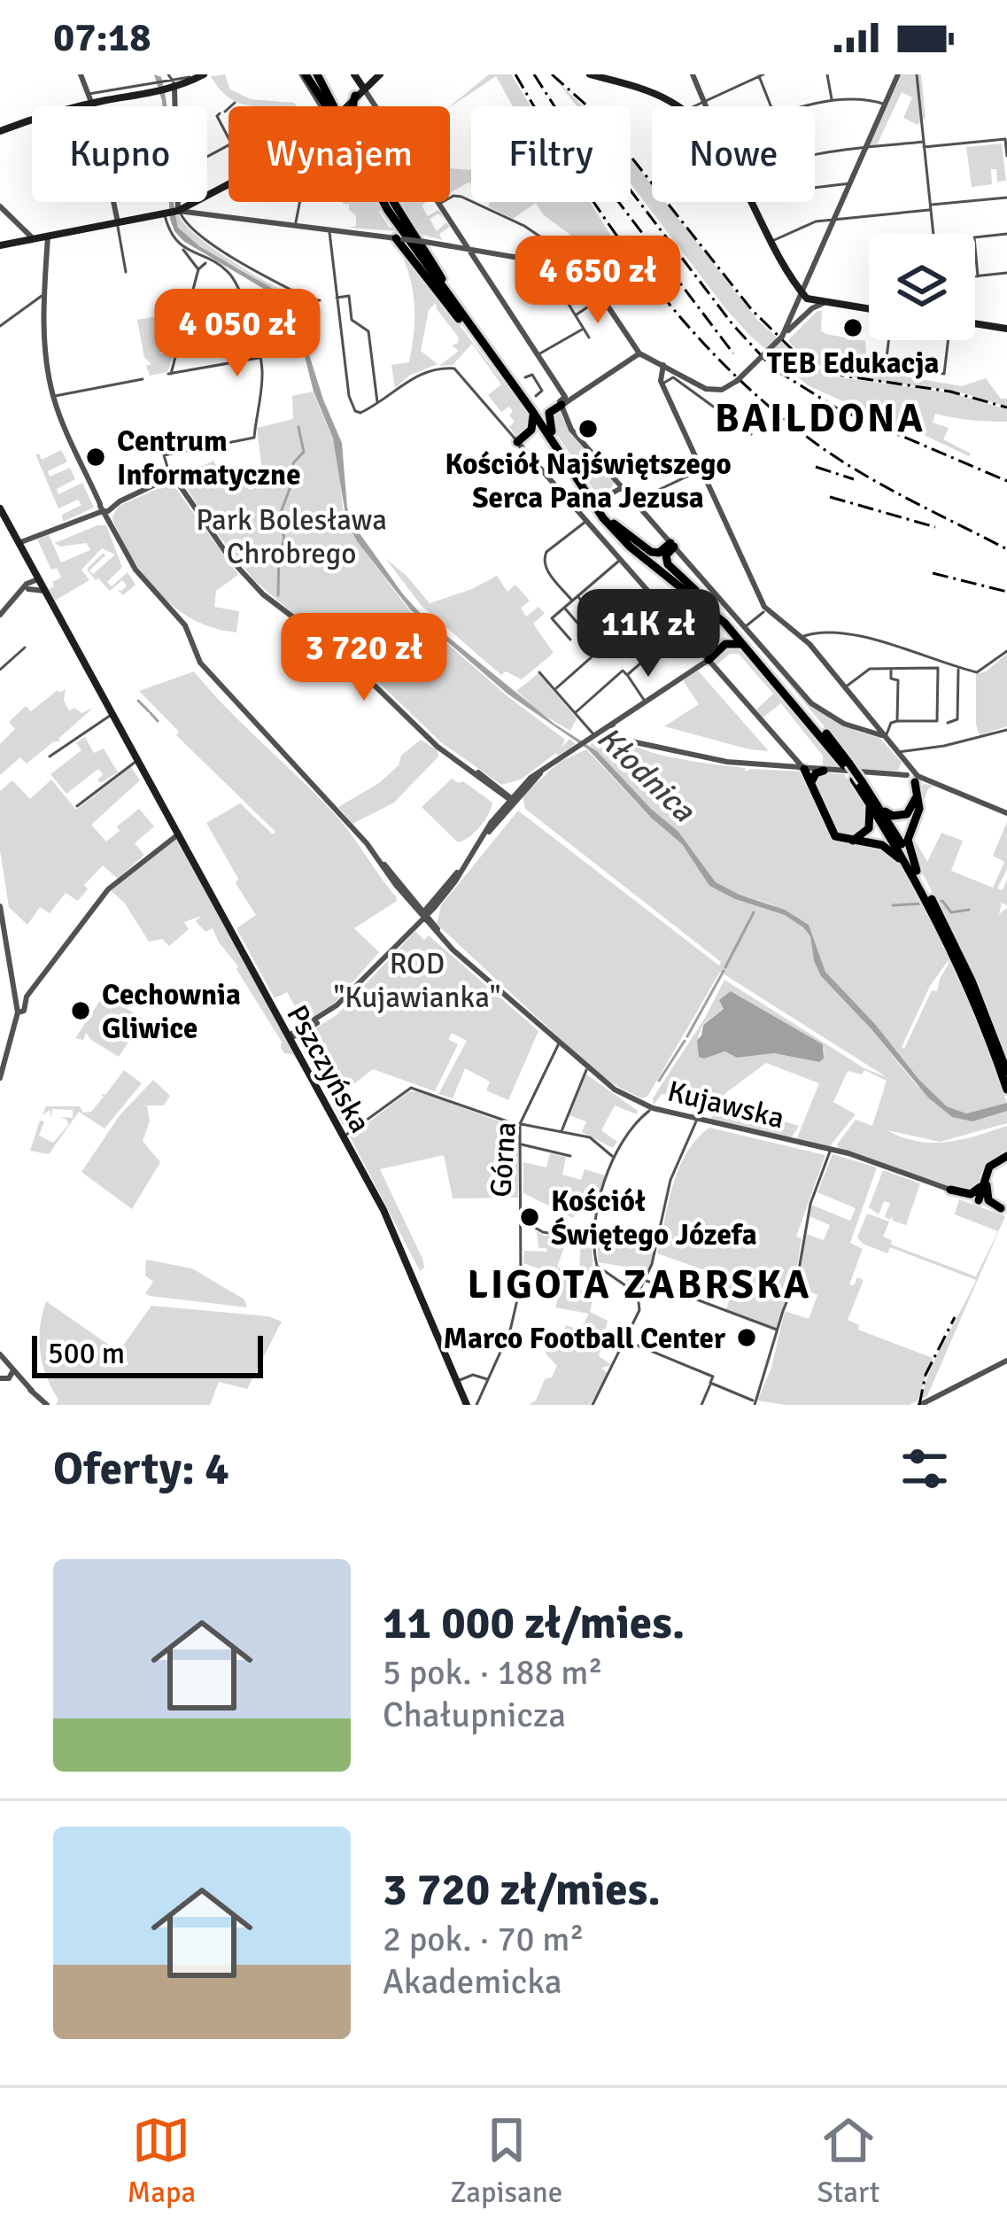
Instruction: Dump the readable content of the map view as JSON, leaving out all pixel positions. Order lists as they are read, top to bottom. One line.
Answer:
{"streets":{"main road":["Pszczyńska"],"street":["Kujawska","Górna"]},"crossings":[["Kujawska","Górna"]],"districts":["BAILDONA","LIGOTA ZABRSKA"],"water":["Kłodnica"],"parks":["Park Bolesława Chrobrego","ROD \"Kujawianka\""],"places":["TEB Edukacja","Kościół Najświętszego Serca Pana Jezusa","Centrum Informatyczne","Cechownia Gliwice","Kościół Świętego Józefa","Marco Football Center"],"scale_bar":"500 m","page":{"status":"07:18","chip":["Kupno","Wynajem","Filtry","Nowe"],"price":["4 650 zł","4 050 zł","11K zł","3 720 zł"],"scale":"500 m","heading":"Oferty: 4","list":[{"name":"11 000 zł/mies.","note":"5 pok. · 188 m² · Chałupnicza"},{"name":"3 720 zł/mies.","note":"2 pok. · 70 m² · Akademicka"}],"tabs":["Mapa","Zapisane","Start"]}}
